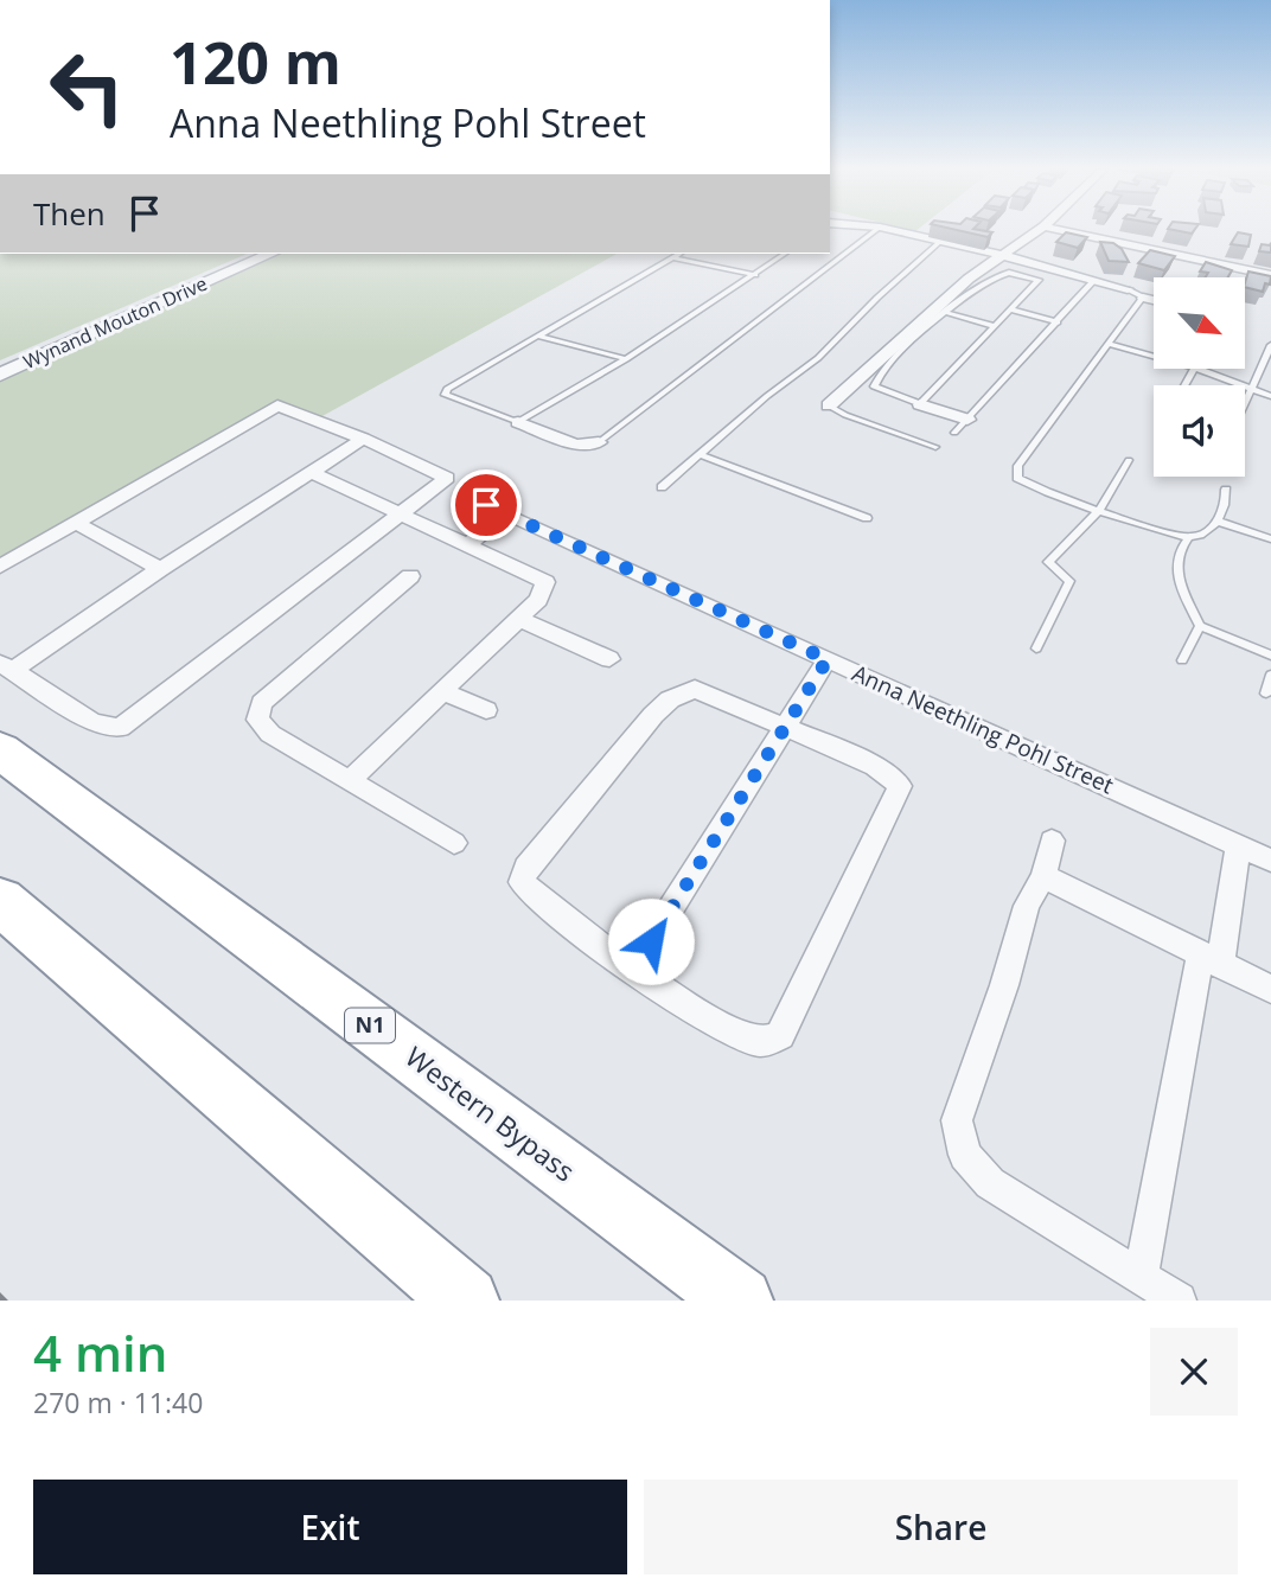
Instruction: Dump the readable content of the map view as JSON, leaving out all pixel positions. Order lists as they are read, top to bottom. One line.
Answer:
{"streets":{"highway":["N1","Western Bypass"],"street":["Wynand Mouton Drive","Anna Neethling Pohl Street"]},"north":"bottom right","page":{"turn":["120 m","Anna Neethling Pohl Street"],"then":"Then","heading":["4 min","270 m · 11:40"],"buttons":["Exit","Share"]}}
